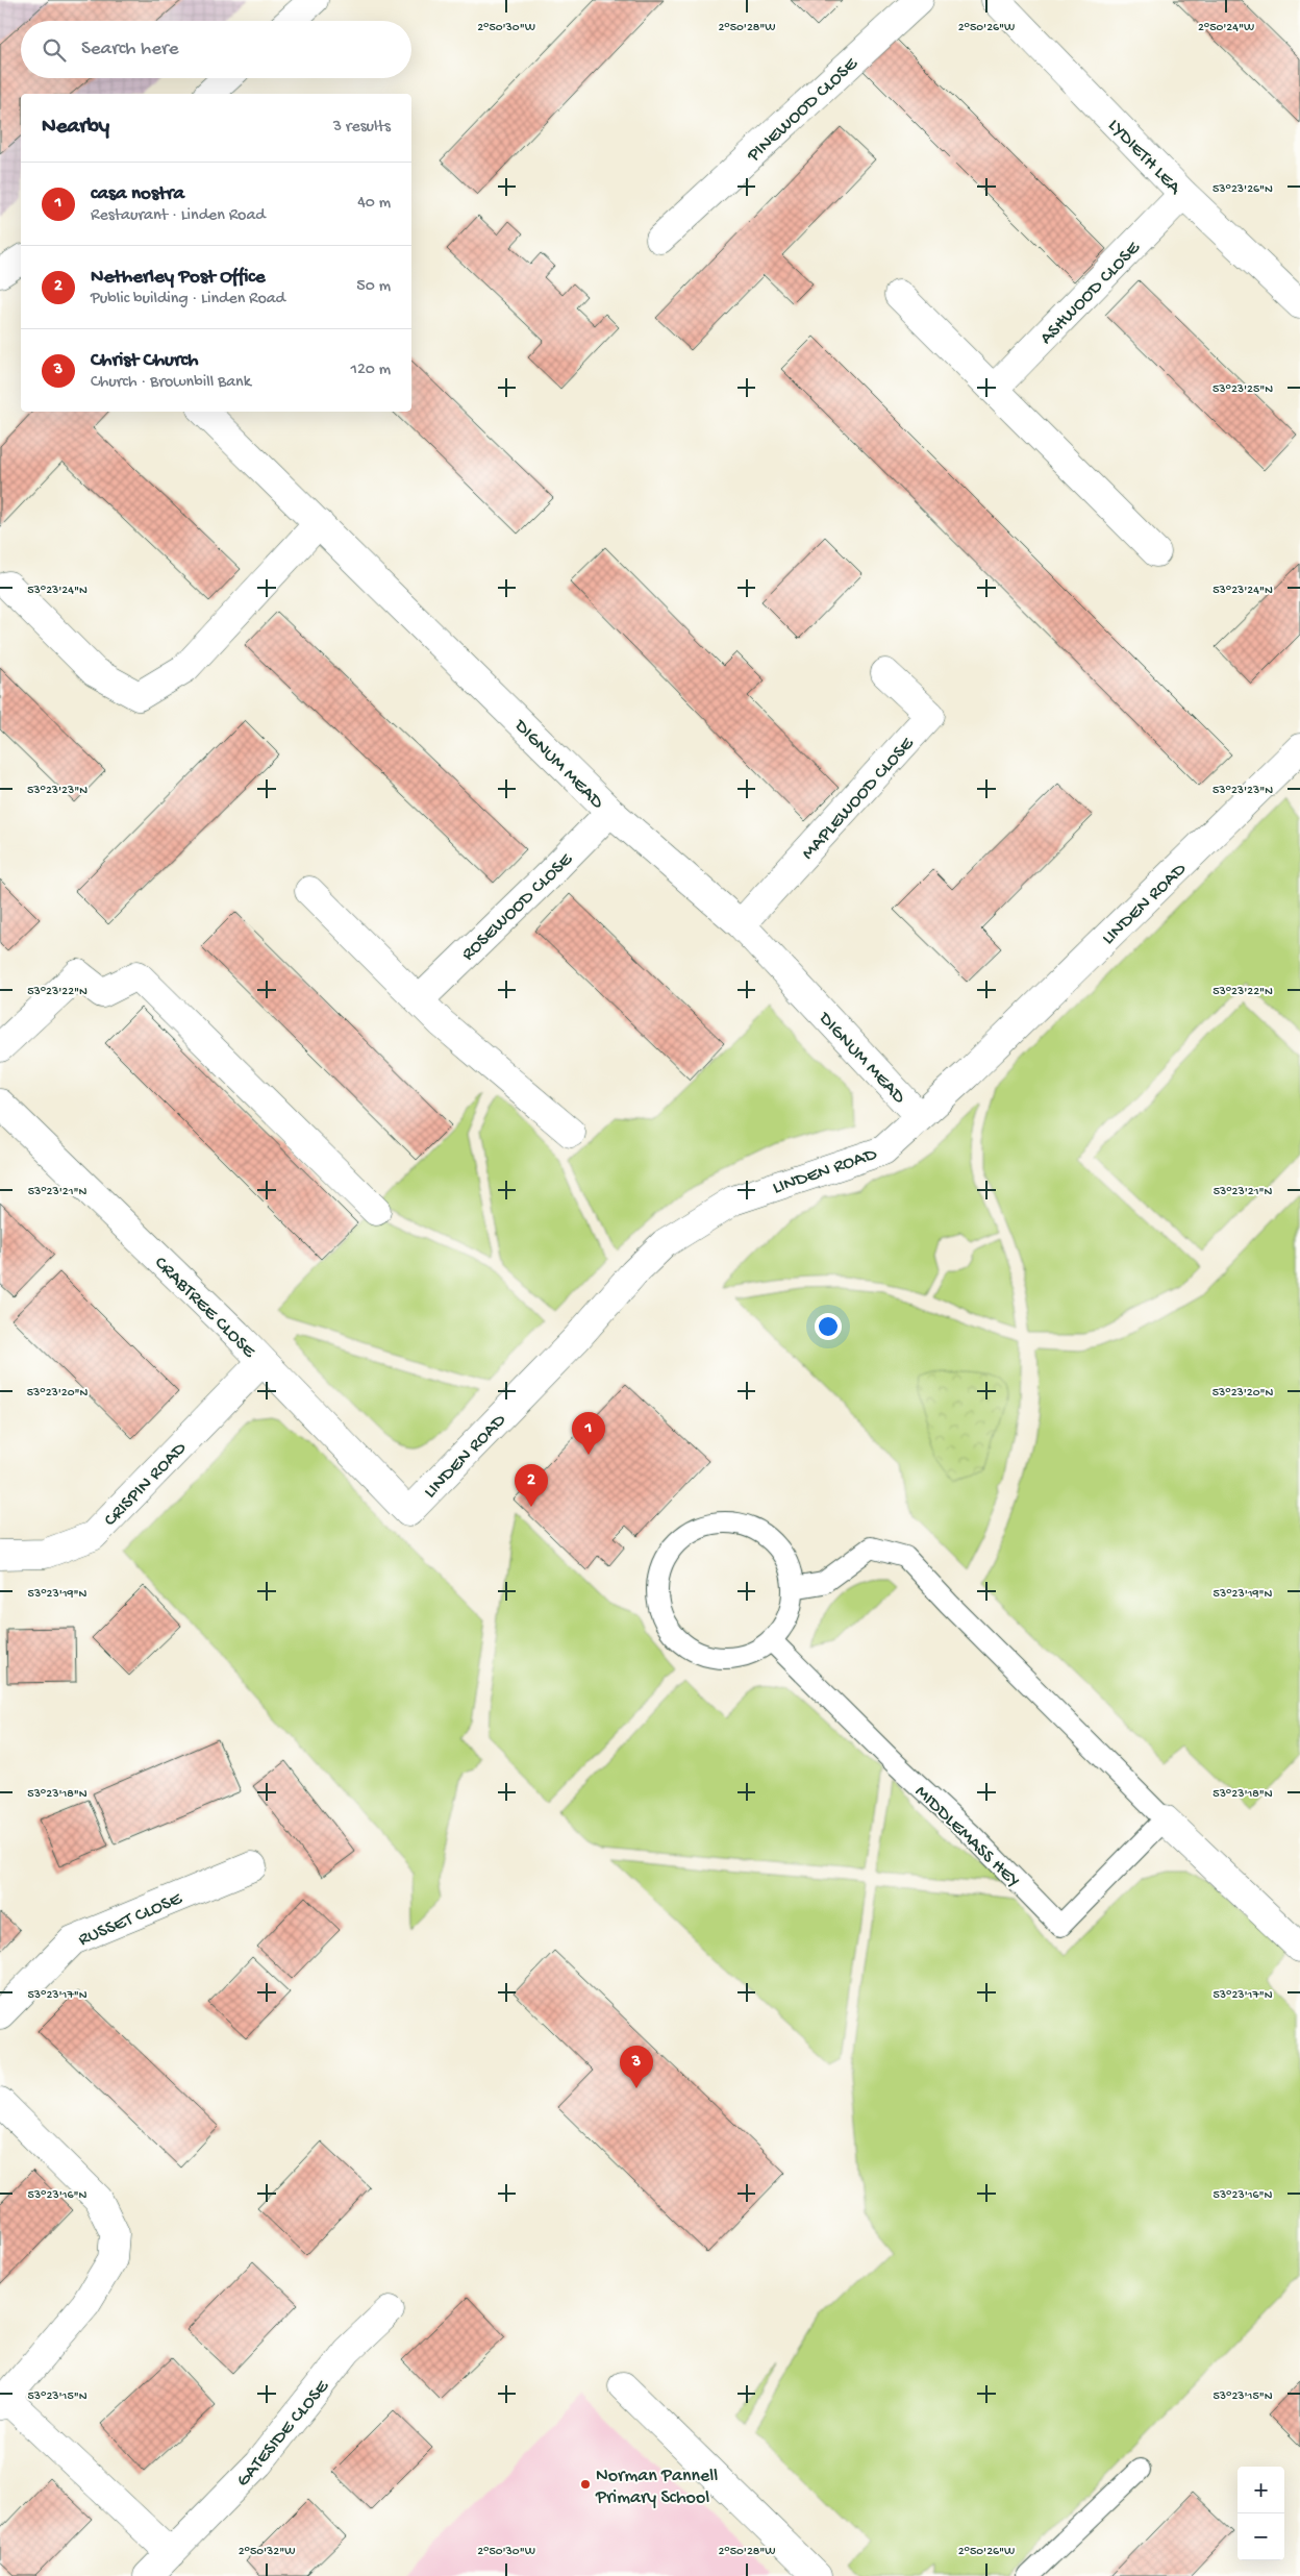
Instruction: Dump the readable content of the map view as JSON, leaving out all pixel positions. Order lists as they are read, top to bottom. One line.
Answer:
{"streets":{"street":["PINEWOOD CLOSE","LYDIETH LEA","ASHWOOD CLOSE","DIGNUM MEAD","MAPLEWOOD CLOSE","LINDEN ROAD","ROSEWOOD CLOSE","CRABTREE CLOSE","CRISPIN ROAD","RUSSET CLOSE","GATESIDE CLOSE"],"lane":["MIDDLEMASS HEY"]},"crossings":[["LYDIETH LEA","ASHWOOD CLOSE"],["DIGNUM MEAD","MAPLEWOOD CLOSE"],["DIGNUM MEAD","LINDEN ROAD"],["DIGNUM MEAD","ROSEWOOD CLOSE"],["LINDEN ROAD","CRABTREE CLOSE"],["CRABTREE CLOSE","CRISPIN ROAD"]],"places":["Norman Pannell Primary School"],"page":{"search":"Search here","heading":["Nearby","3 results"],"list":[{"mark":"1","name":"casa nostra","note":"Restaurant · Linden Road","value":"40 m"},{"mark":"2","name":"Netherley Post Office","note":"Public building · Linden Road","value":"50 m"},{"mark":"3","name":"Christ Church","note":"Church · Brownbill Bank","value":"120 m"}],"pins":["1","2","3"],"map_buttons":["+","−"]},"coordinates":["2°50'30\"W","2°50'28\"W","2°50'26\"W","2°50'24\"W","53°23'26\"N","53°23'25\"N","53°23'24\"N","53°23'23\"N","53°23'22\"N","53°23'21\"N","53°23'20\"N","53°23'19\"N","53°23'18\"N","53°23'17\"N","53°23'16\"N","53°23'15\"N","2°50'32\"W"]}
